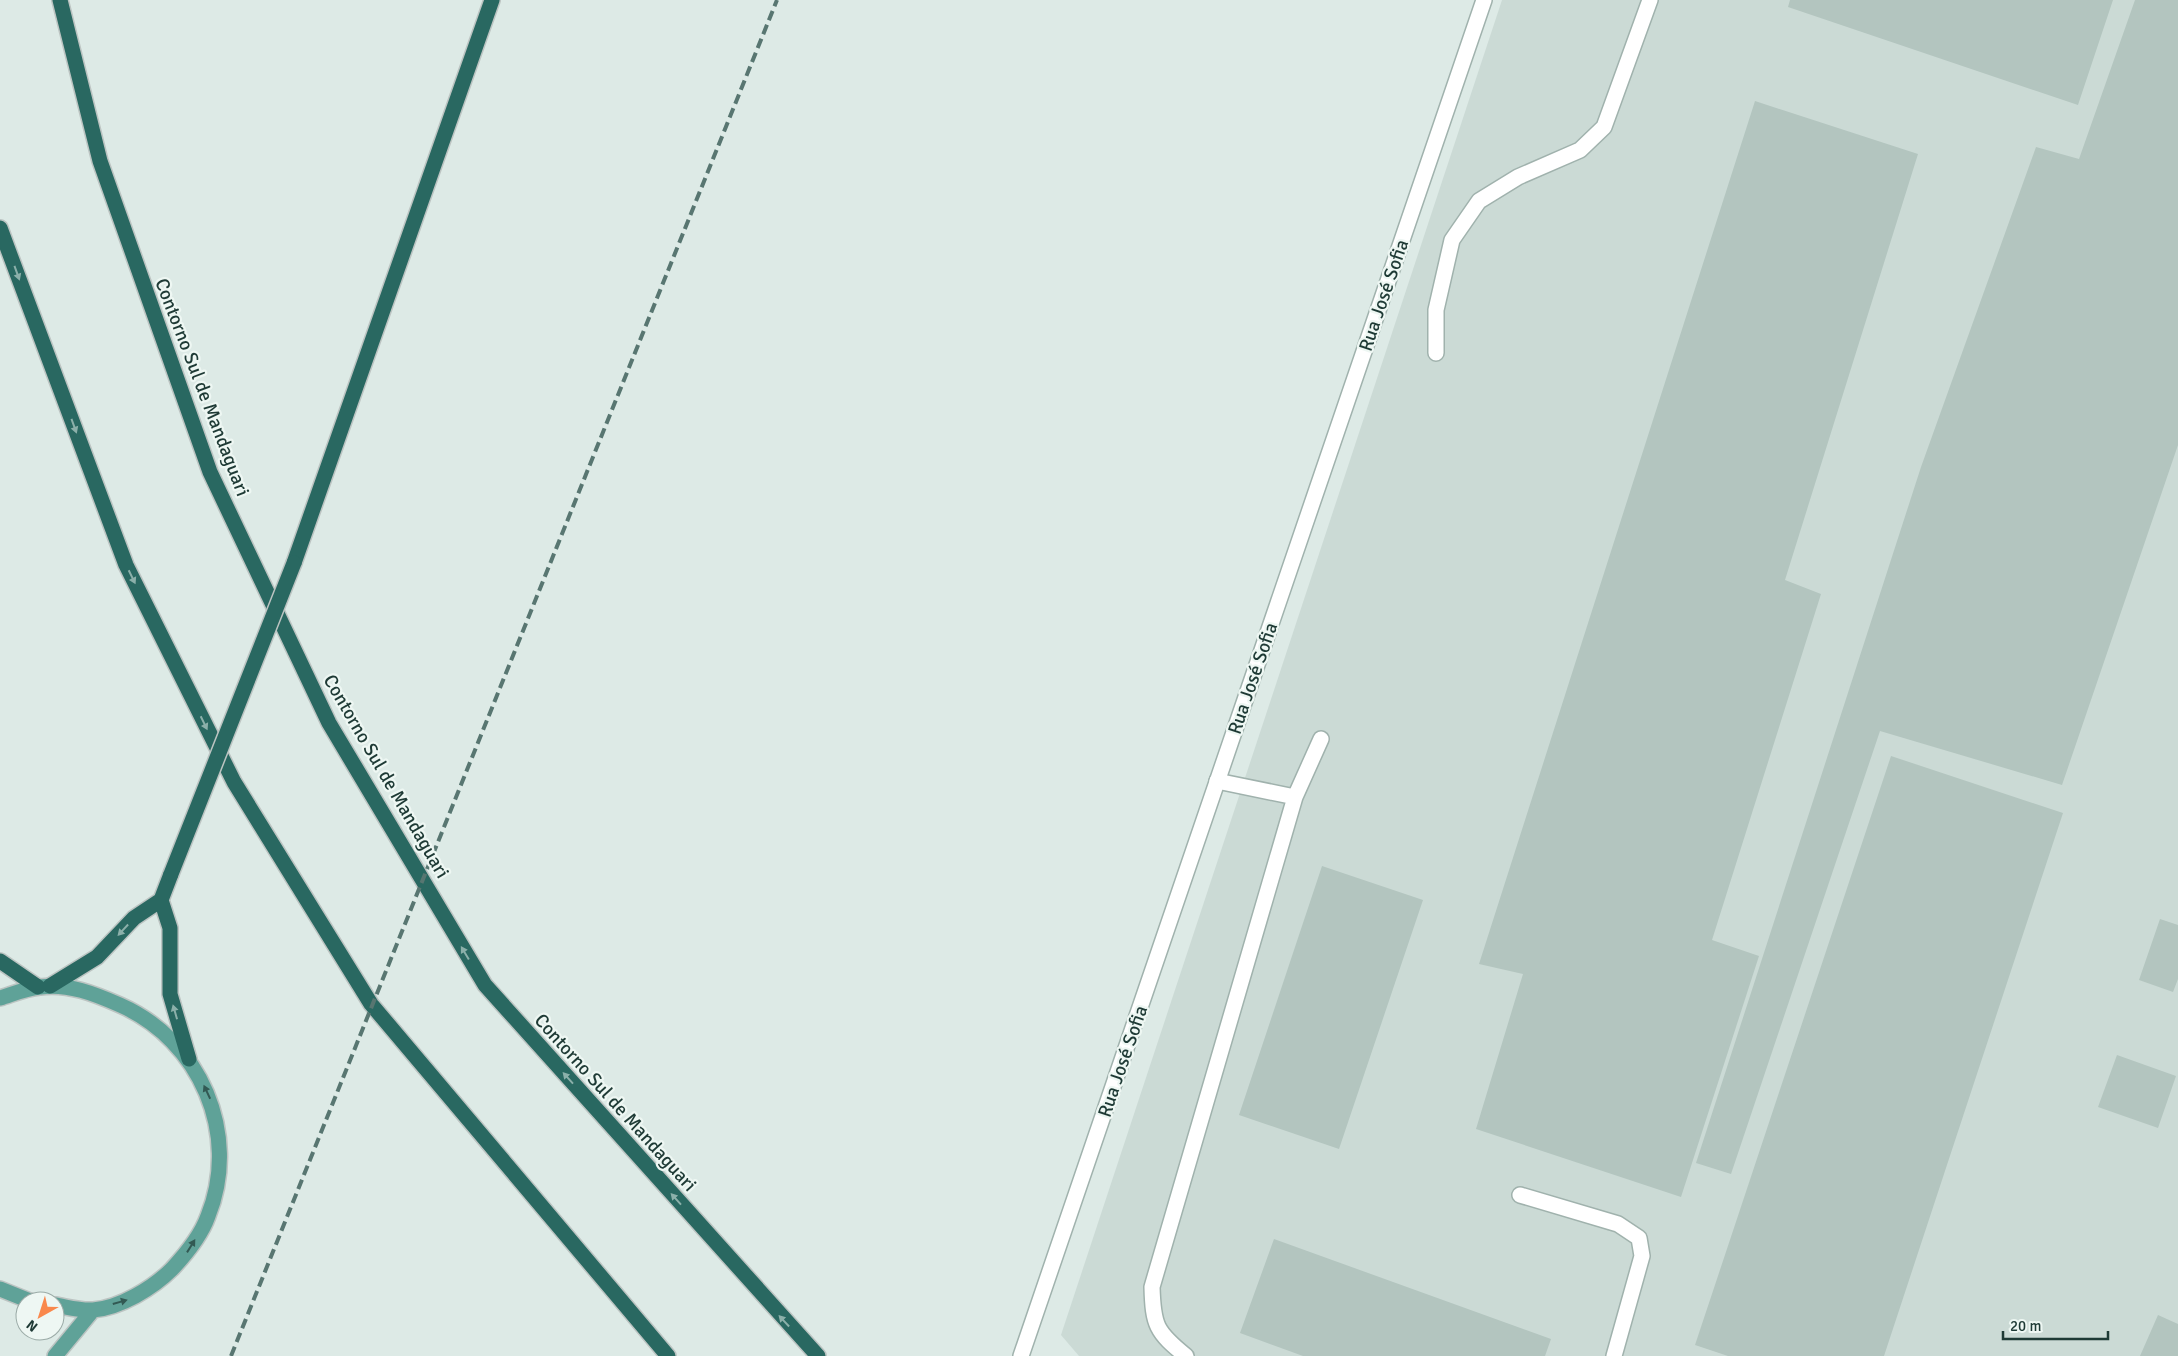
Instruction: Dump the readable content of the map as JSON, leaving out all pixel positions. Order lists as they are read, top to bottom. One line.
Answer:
{"streets":{"highway":["Contorno Sul de Mandaguari"],"street":["Rua José Sofia"]},"scale_bar":"20 m","north":"bottom left"}
